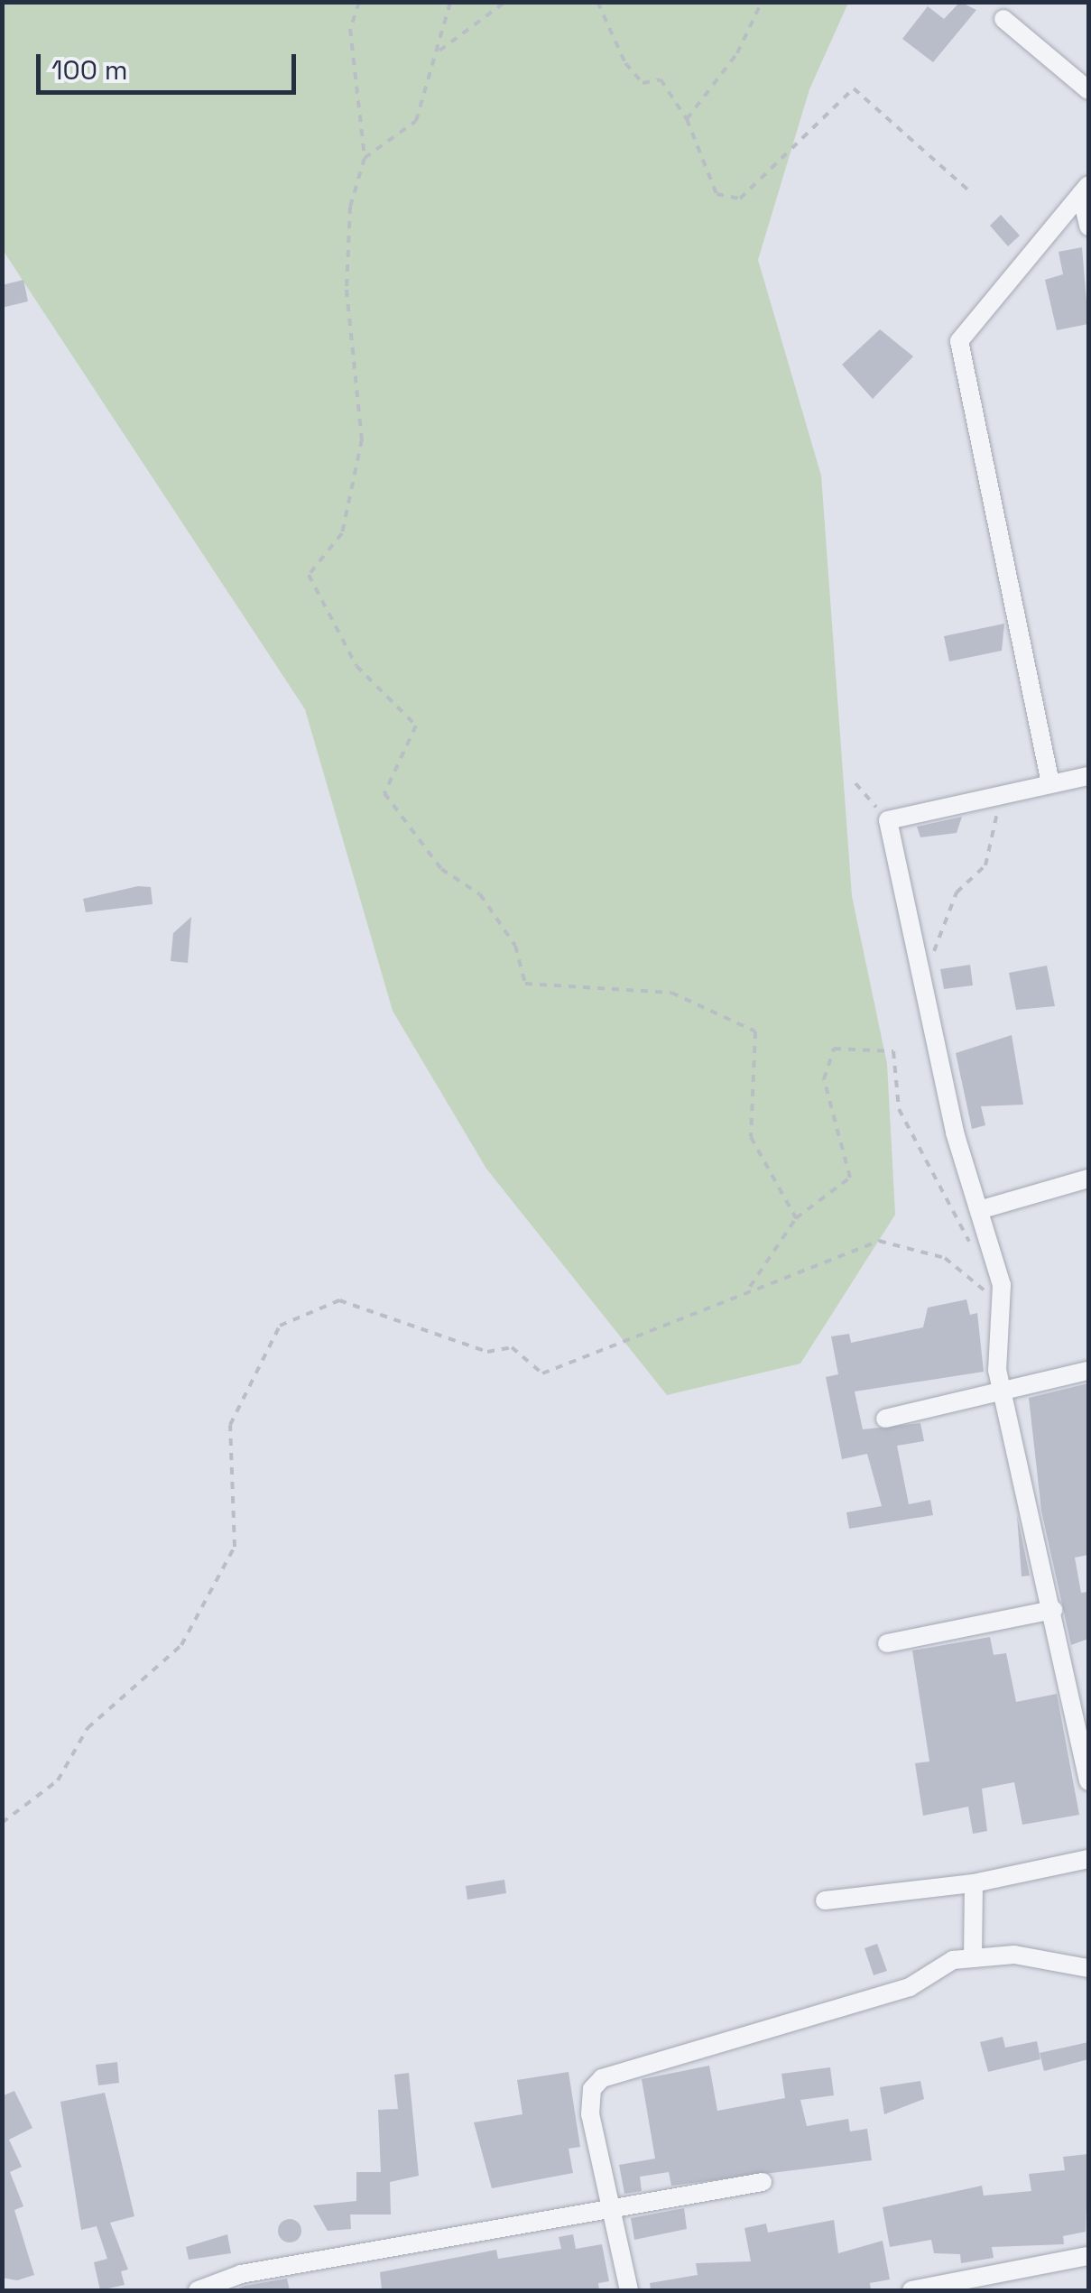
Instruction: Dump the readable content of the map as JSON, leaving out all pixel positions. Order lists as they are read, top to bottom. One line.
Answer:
{"scale_bar":"100 m"}
